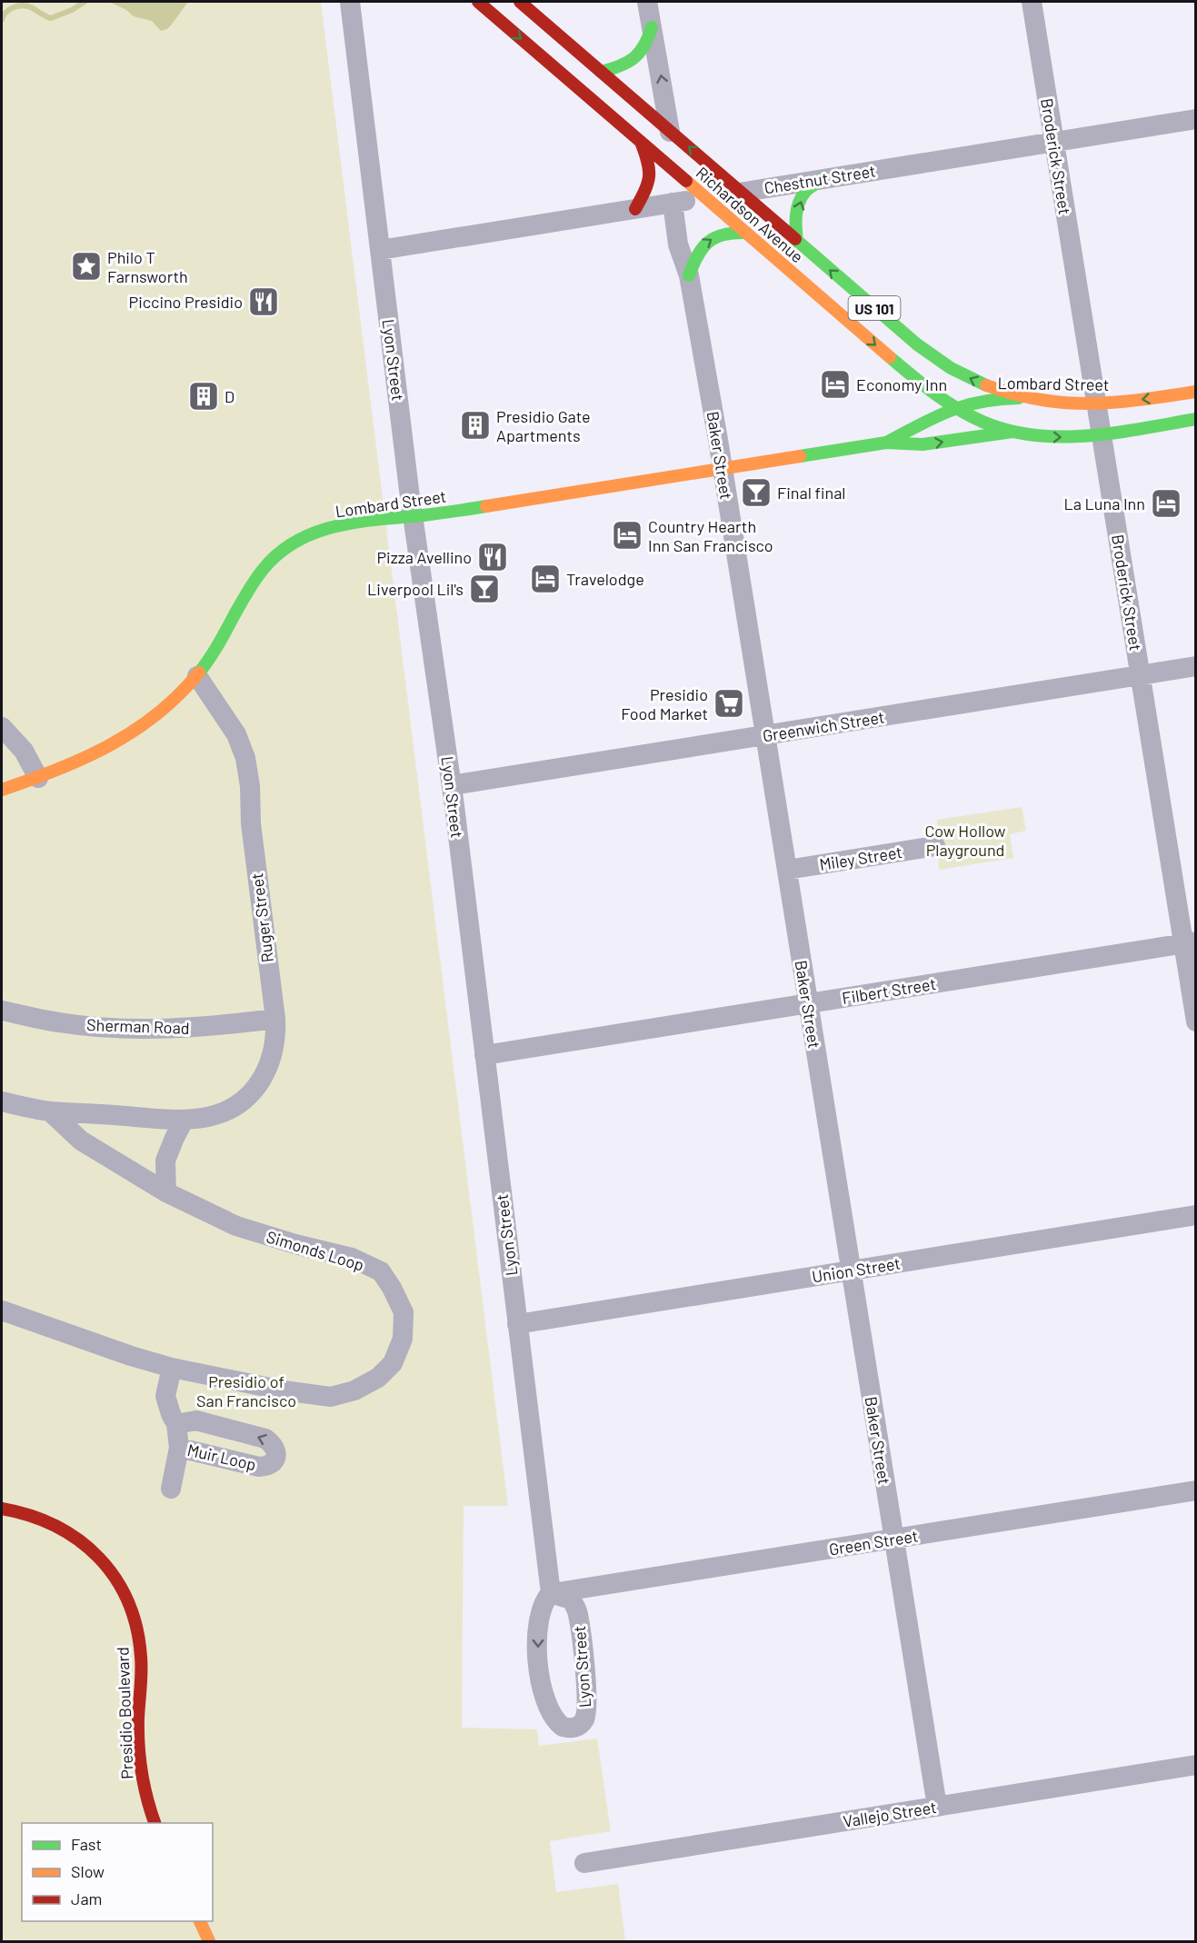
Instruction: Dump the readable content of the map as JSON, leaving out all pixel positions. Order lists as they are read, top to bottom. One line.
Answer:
{"streets":{"main road":["Richardson Avenue","US 101","Lombard Street","Presidio Boulevard"],"street":["Broderick Street","Chestnut Street","Lyon Street","Baker Street","Greenwich Street","Miley Street","Ruger Street","Filbert Street","Sherman Road","Simonds Loop","Union Street","Muir Loop","Green Street","Vallejo Street"]},"crossings":[["Broderick Street","Chestnut Street"],["Broderick Street","Lombard Street"],["Broderick Street","Greenwich Street"],["Broderick Street","Filbert Street"],["Chestnut Street","Richardson Avenue"],["Chestnut Street","Lyon Street"],["Chestnut Street","Baker Street"],["Richardson Avenue","Lombard Street"],["Lyon Street","Lombard Street"],["Lyon Street","Greenwich Street"],["Lyon Street","Filbert Street"],["Lyon Street","Union Street"],["Lyon Street","Green Street"],["Lombard Street","Baker Street"],["Lombard Street","Ruger Street"],["Baker Street","Greenwich Street"],["Baker Street","Miley Street"],["Baker Street","Filbert Street"],["Baker Street","Union Street"],["Baker Street","Green Street"],["Baker Street","Vallejo Street"],["Ruger Street","Sherman Road"],["Ruger Street","Simonds Loop"],["Simonds Loop","Muir Loop"]],"parks":["Cow Hollow Playground","Presidio of San Francisco"],"places":{"place":["Philo T Farnsworth"],"restaurant":["Piccino Presidio","Pizza Avellino"],"hotel":["Economy Inn","La Luna Inn","Country Hearth Inn San Francisco","Travelodge"],"building":["D","Presidio Gate Apartments"],"bar":["Final final","Liverpool Lil's"],"supermarket":["Presidio Food Market"]},"legend":["Fast","Slow","Jam"]}
